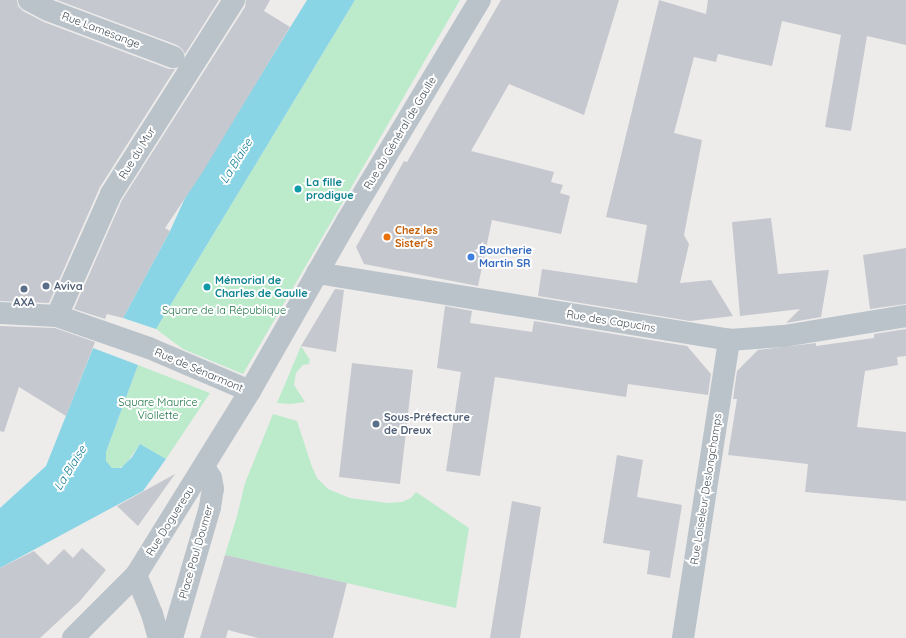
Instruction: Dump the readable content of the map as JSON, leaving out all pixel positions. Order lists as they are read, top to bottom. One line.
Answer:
{"streets":{"street":["Rue Lamesange","Rue du Général de Gaulle","Rue du Mur","Rue des Capucins","Rue de Sénarmont","Rue Loiseleur Deslongchamps","Rue Doguereau","Place Paul Doumer"]},"crossings":[["Rue du Général de Gaulle","Rue des Capucins"],["Rue du Général de Gaulle","Rue de Sénarmont"],["Rue du Général de Gaulle","Rue Doguereau"],["Rue du Mur","Rue de Sénarmont"],["Rue des Capucins","Rue Loiseleur Deslongchamps"],["Rue de Sénarmont","Rue Doguereau"],["Rue Doguereau","Place Paul Doumer"]],"water":["La Blaise"],"parks":["Square de la République","Square Maurice Viollette"],"places":["La fille prodigue","Chez les Sister's","Boucherie Martin SR","Aviva","Mémorial de Charles de Gaulle","AXA","Sous-Préfecture de Dreux"]}
